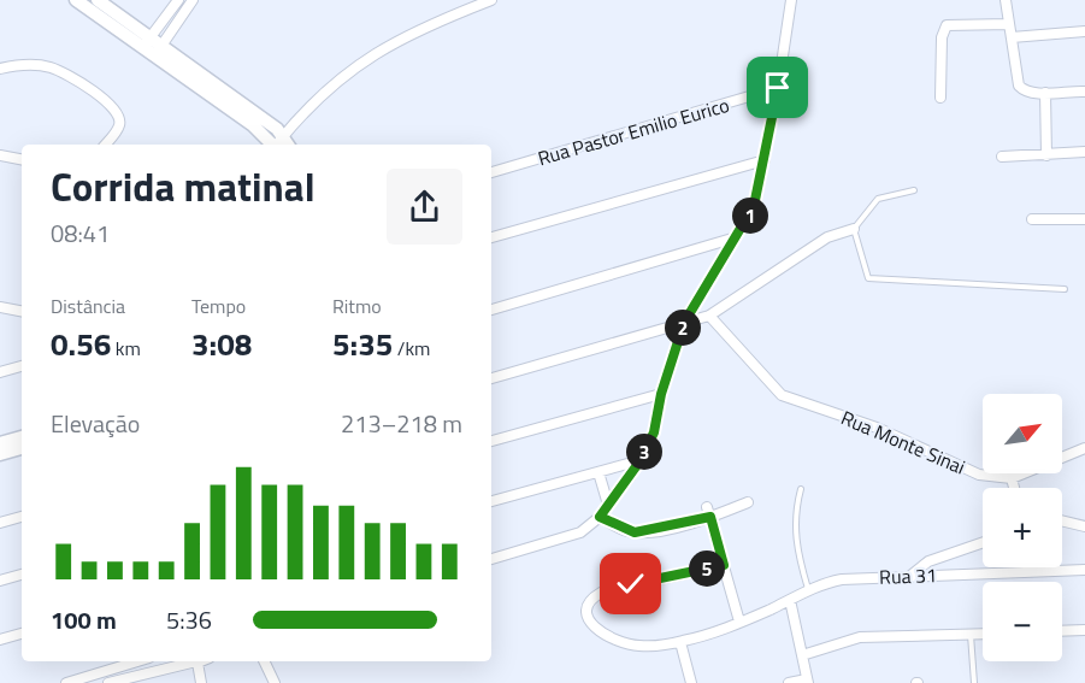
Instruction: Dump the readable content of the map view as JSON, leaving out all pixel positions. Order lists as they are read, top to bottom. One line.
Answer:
{"streets":{"street":["Rua Pastor Emilio Eurico","Rua Monte Sinai","Rua 31"]},"north":"top right","page":{"heading":["Corrida matinal","08:41"],"pins":["1","2","3","5"],"stats":[["Distância","0.56 km"],["Tempo","3:08"],["Ritmo","5:35 /km"]],"chart":["Elevação","213–218 m"],"map_buttons":["+","−"],"list":[{"name":"100 m","note":"5:36"}]}}
